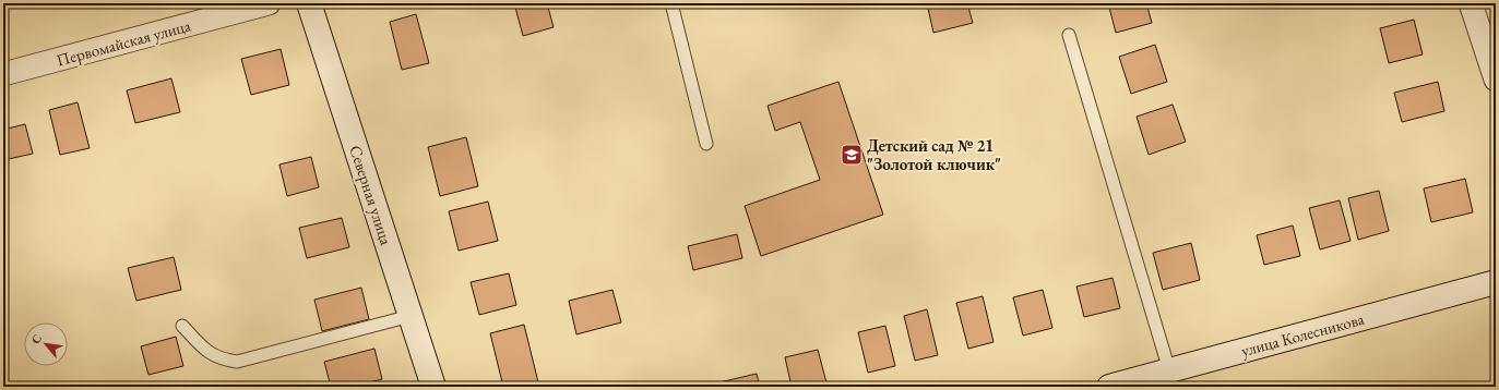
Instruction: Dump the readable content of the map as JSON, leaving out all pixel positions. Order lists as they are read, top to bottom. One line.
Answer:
{"streets":{"street":["Первомайская улица","Северная улица","улица Колесникова"]},"places":{"school or university":["Детский сад № 21 \"Золотой ключик\""]},"north":"top left"}
